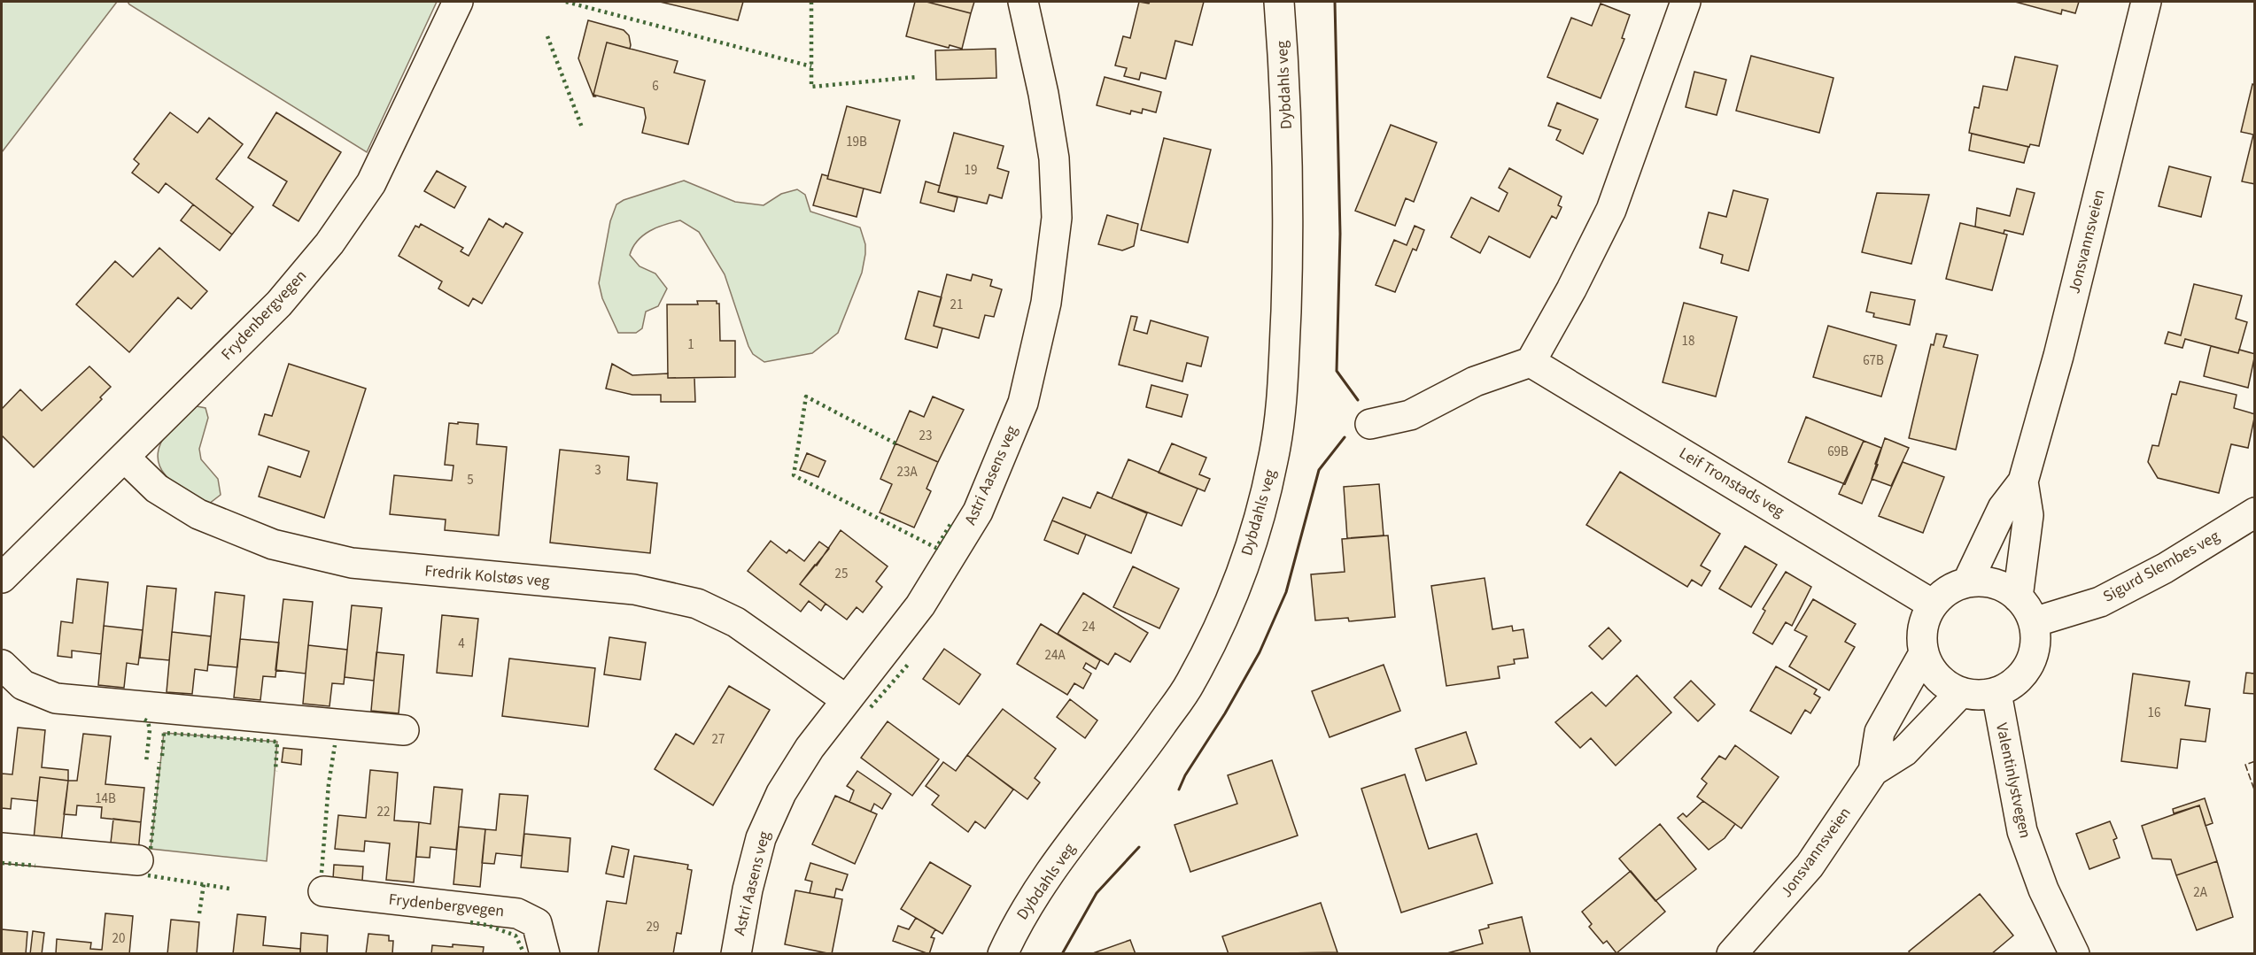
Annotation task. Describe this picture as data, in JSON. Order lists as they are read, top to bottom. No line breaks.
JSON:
{"streets":{"street":["Dybdahls veg","Jonsvannsveien","Frydenbergvegen","Astri Aasens veg","Leif Tronstads veg","Sigurd Slembes veg","Fredrik Kolstøs veg","Valentinlystvegen"]},"crossings":[["Jonsvannsveien","Leif Tronstads veg"],["Jonsvannsveien","Sigurd Slembes veg"],["Jonsvannsveien","Valentinlystvegen"],["Frydenbergvegen","Fredrik Kolstøs veg"],["Astri Aasens veg","Fredrik Kolstøs veg"],["Leif Tronstads veg","Sigurd Slembes veg"],["Leif Tronstads veg","Valentinlystvegen"],["Sigurd Slembes veg","Valentinlystvegen"]],"house_numbers":["6","19B","19","21","18","1","67B","23","69B","3","23A","5","25","24","4","24A","16","27","14B","22","2A","29","20"]}
